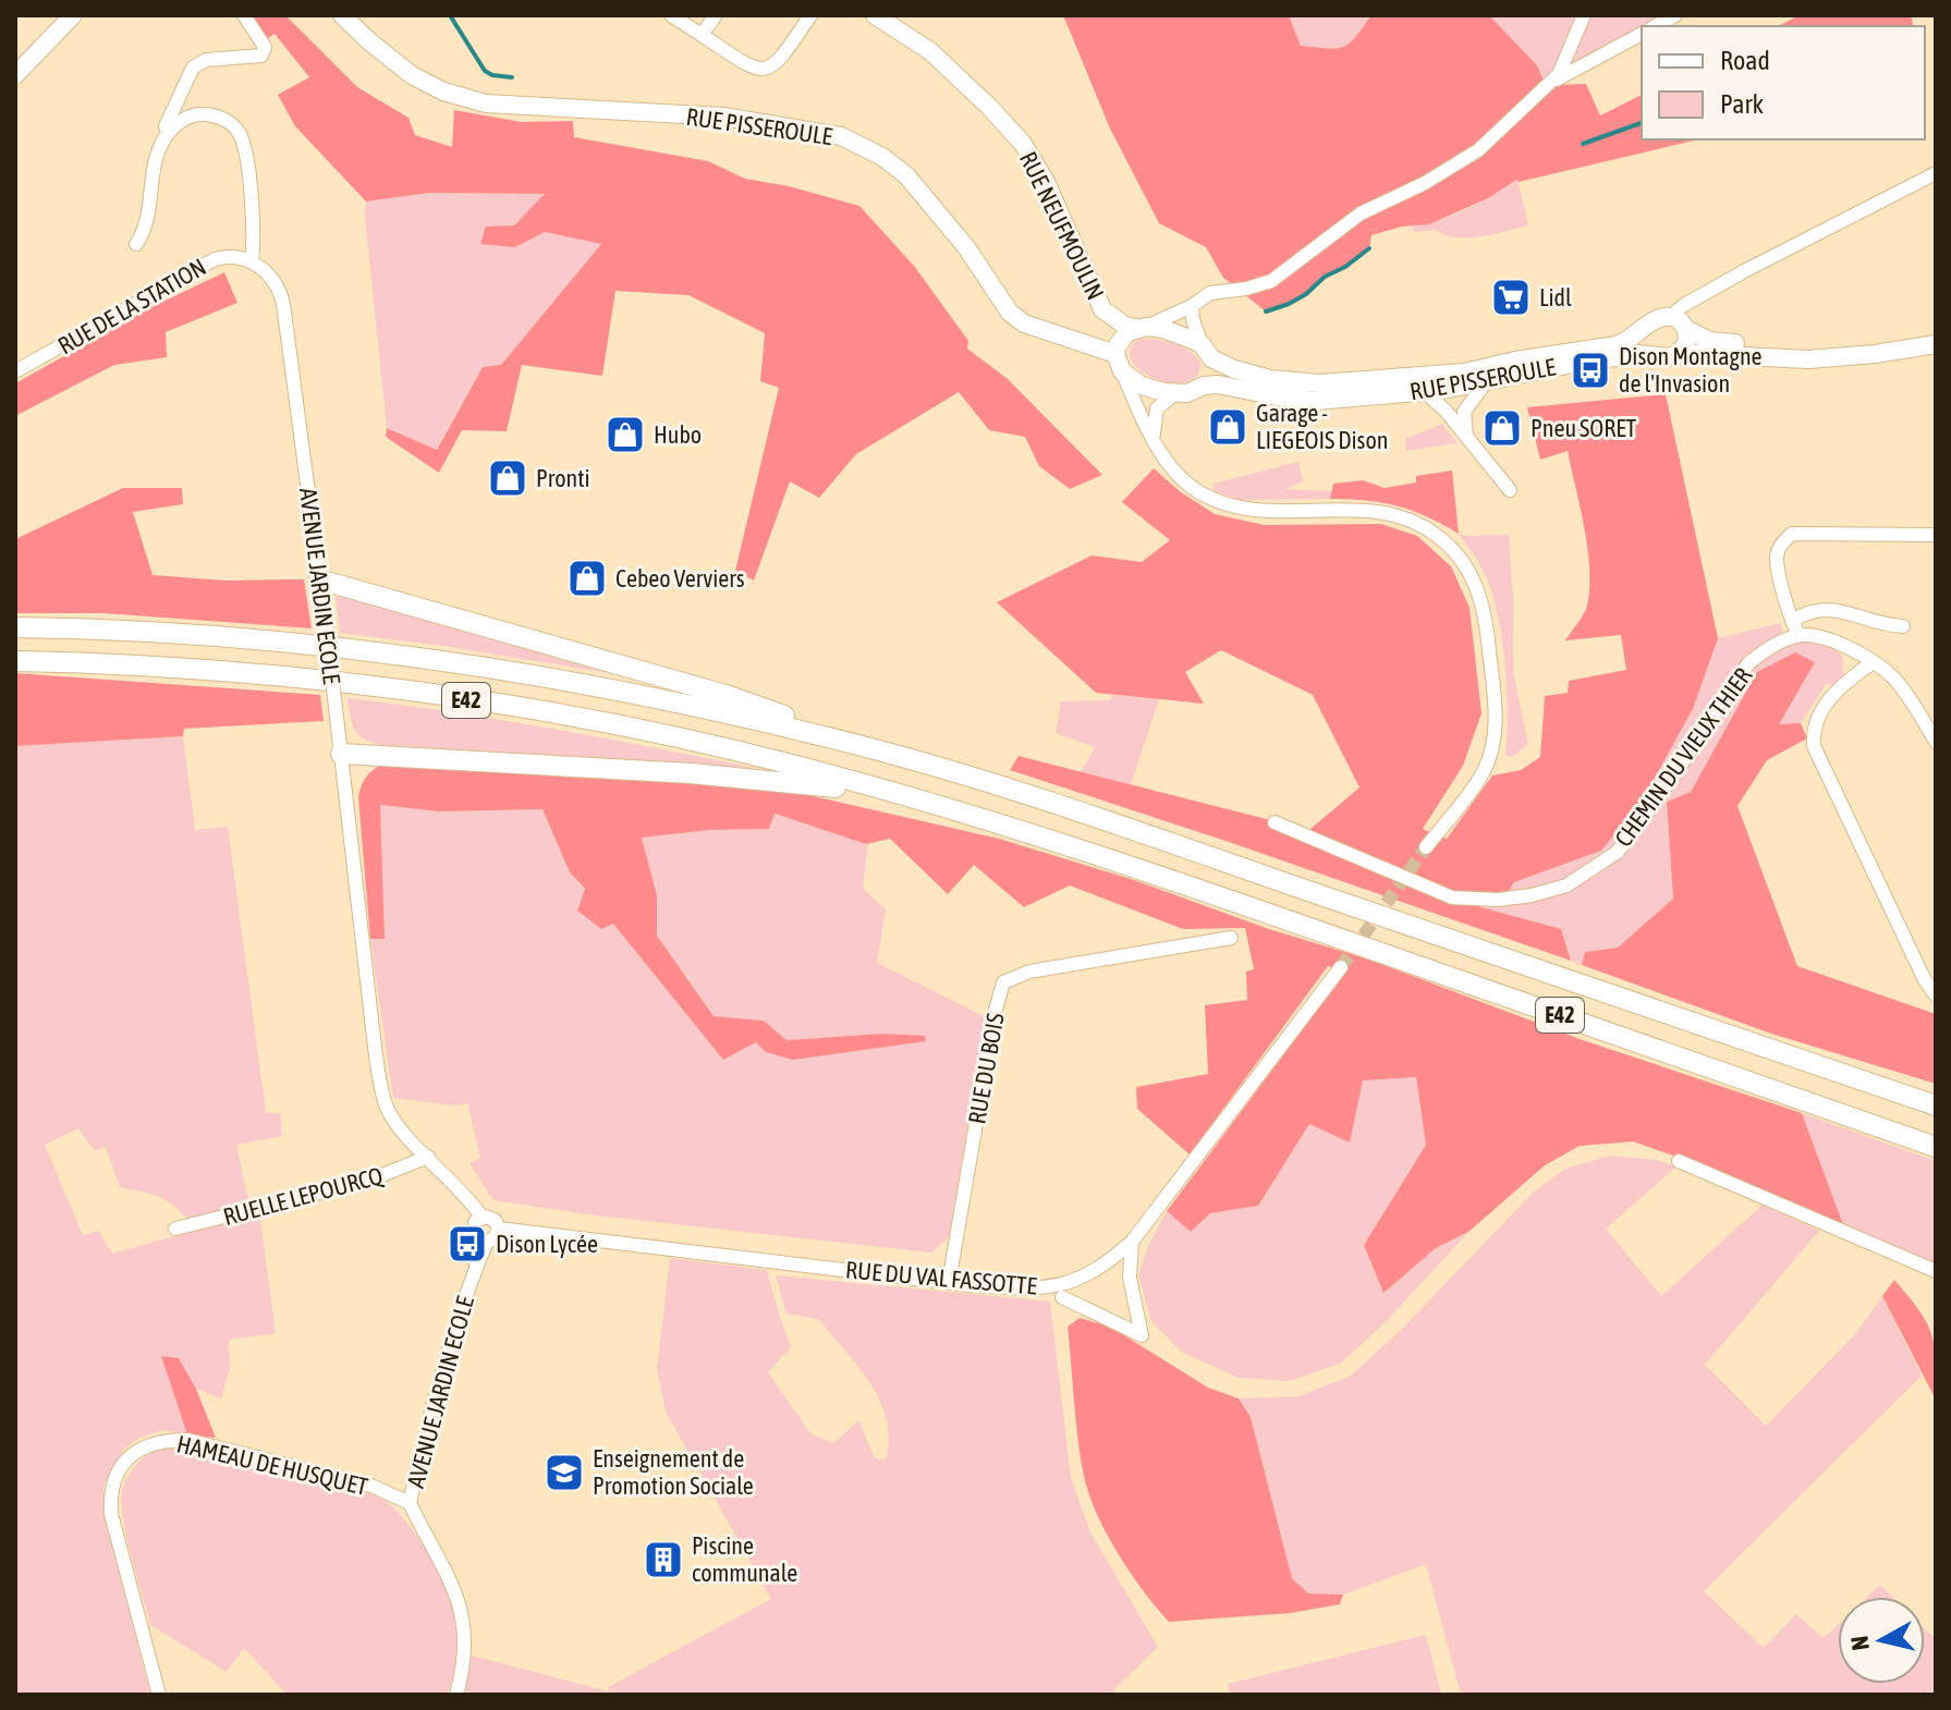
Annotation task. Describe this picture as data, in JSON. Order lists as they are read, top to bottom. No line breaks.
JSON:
{"streets":{"highway":["E42"],"main road":["RUE PISSEROULE","RUE NEUFMOULIN"],"street":["RUE DE LA STATION","AVENUE JARDIN ECOLE","CHEMIN DU VIEUX THIER","RUE DU BOIS","RUELLE LEPOURCQ","RUE DU VAL FASSOTTE","HAMEAU DE HUSQUET"]},"crossings":[["RUE PISSEROULE","RUE NEUFMOULIN"],["RUE DE LA STATION","AVENUE JARDIN ECOLE"],["AVENUE JARDIN ECOLE","RUELLE LEPOURCQ"],["AVENUE JARDIN ECOLE","RUE DU VAL FASSOTTE"],["AVENUE JARDIN ECOLE","HAMEAU DE HUSQUET"],["RUE DU BOIS","RUE DU VAL FASSOTTE"]],"places":{"supermarket":["Lidl"],"bus stop":["Dison Montagne de l'Invasion","Dison Lycée"],"shop":["Garage - LIEGEOIS Dison","Pneu SORET","Hubo","Pronti","Cebeo Verviers"],"school or university":["Enseignement de Promotion Sociale"],"building":["Piscine communale"]},"legend":["Road","Park"],"north":"left"}
